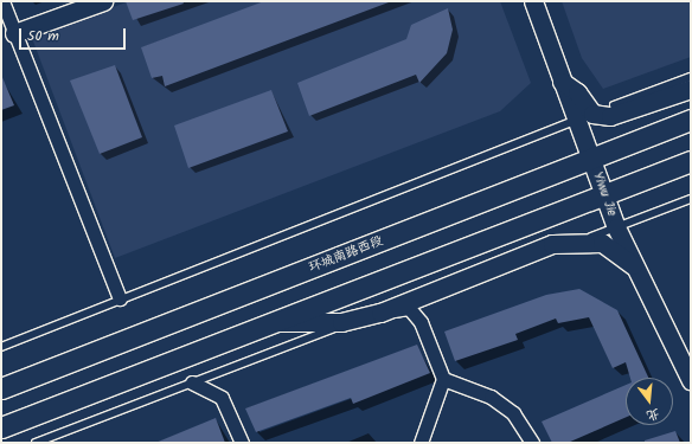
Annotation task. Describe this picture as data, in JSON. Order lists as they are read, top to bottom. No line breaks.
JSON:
{"streets":{"main road":["Yiwu Jie","环城南路西段"]},"crossings":[["Yiwu Jie","环城南路西段"]],"scale_bar":"50 m","north":"bottom"}
